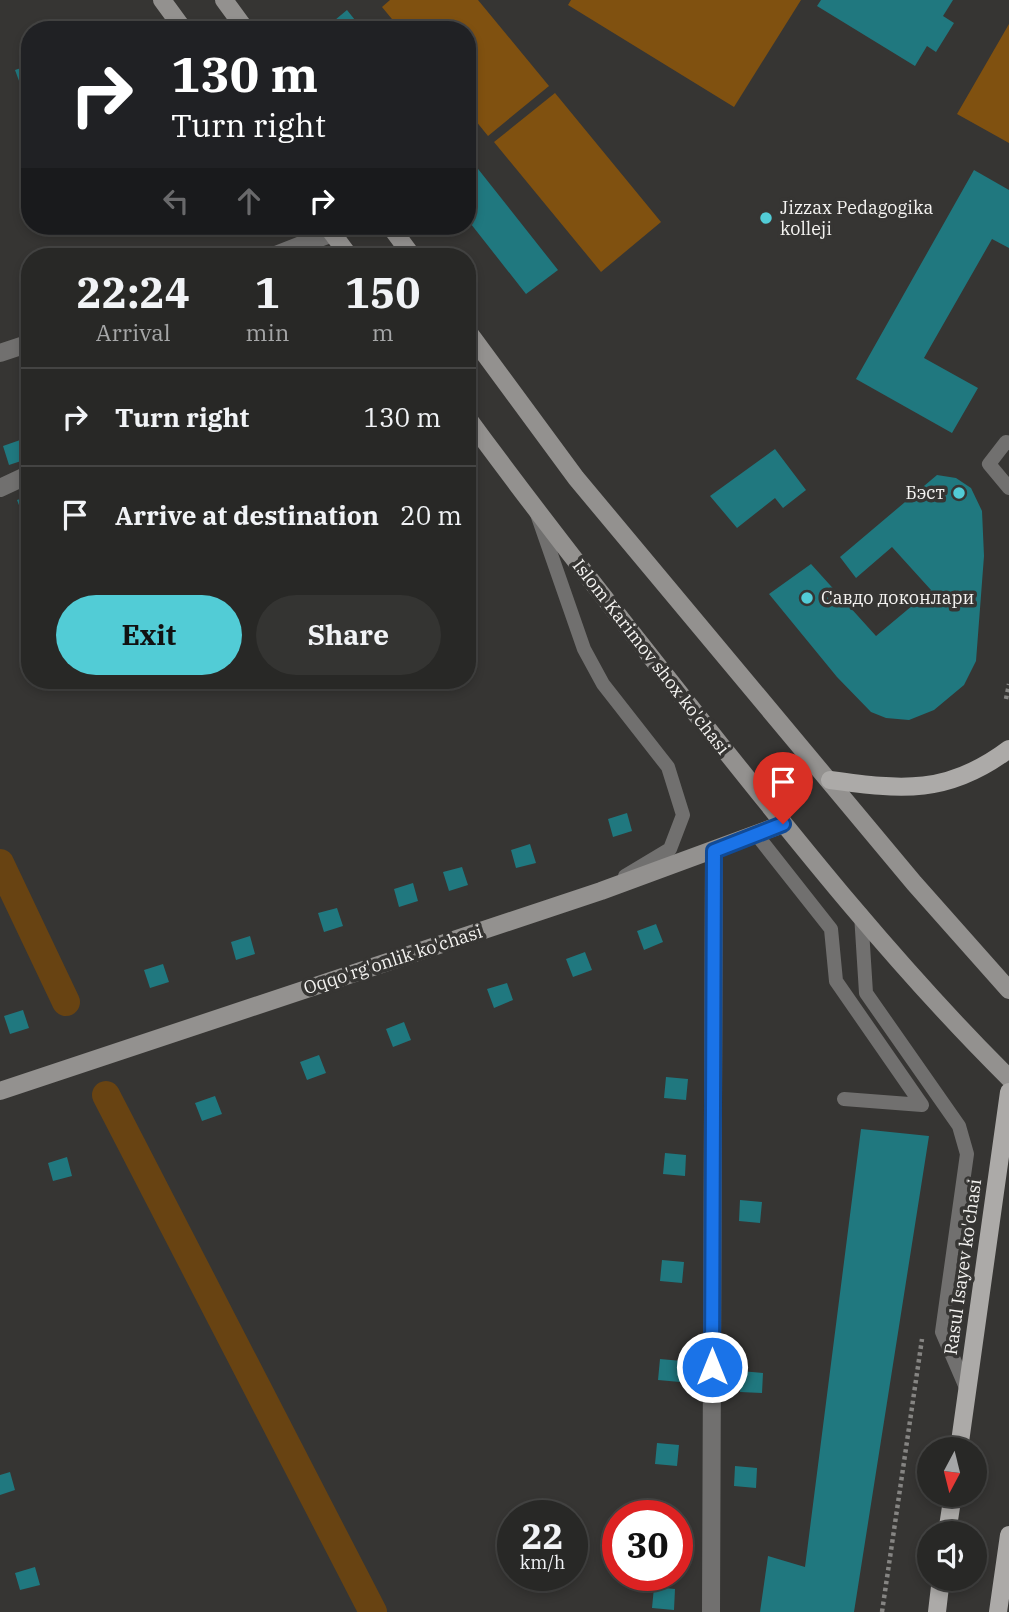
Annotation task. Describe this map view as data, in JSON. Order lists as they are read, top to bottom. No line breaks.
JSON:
{"streets":{"main road":["Islom Karimov shox ko'chasi","Oqqo'rg'onlik ko'chasi","Rasul Isayev ko'chasi"]},"crossings":[["Islom Karimov shox ko'chasi","Oqqo'rg'onlik ko'chasi"]],"places":["Jizzax Pedagogika kolleji","Бэст","Cавдо доконлари"],"north":"bottom","page":{"turn":["130 m","Turn right"],"eta":["22:24","Arrival","1","min","150","m"],"list":[{"name":"Turn right","value":"130 m"},{"name":"Arrive at destination","value":"20 m"}],"buttons":["Exit","Share"],"speed":"22 km/h","limit":"30"}}
